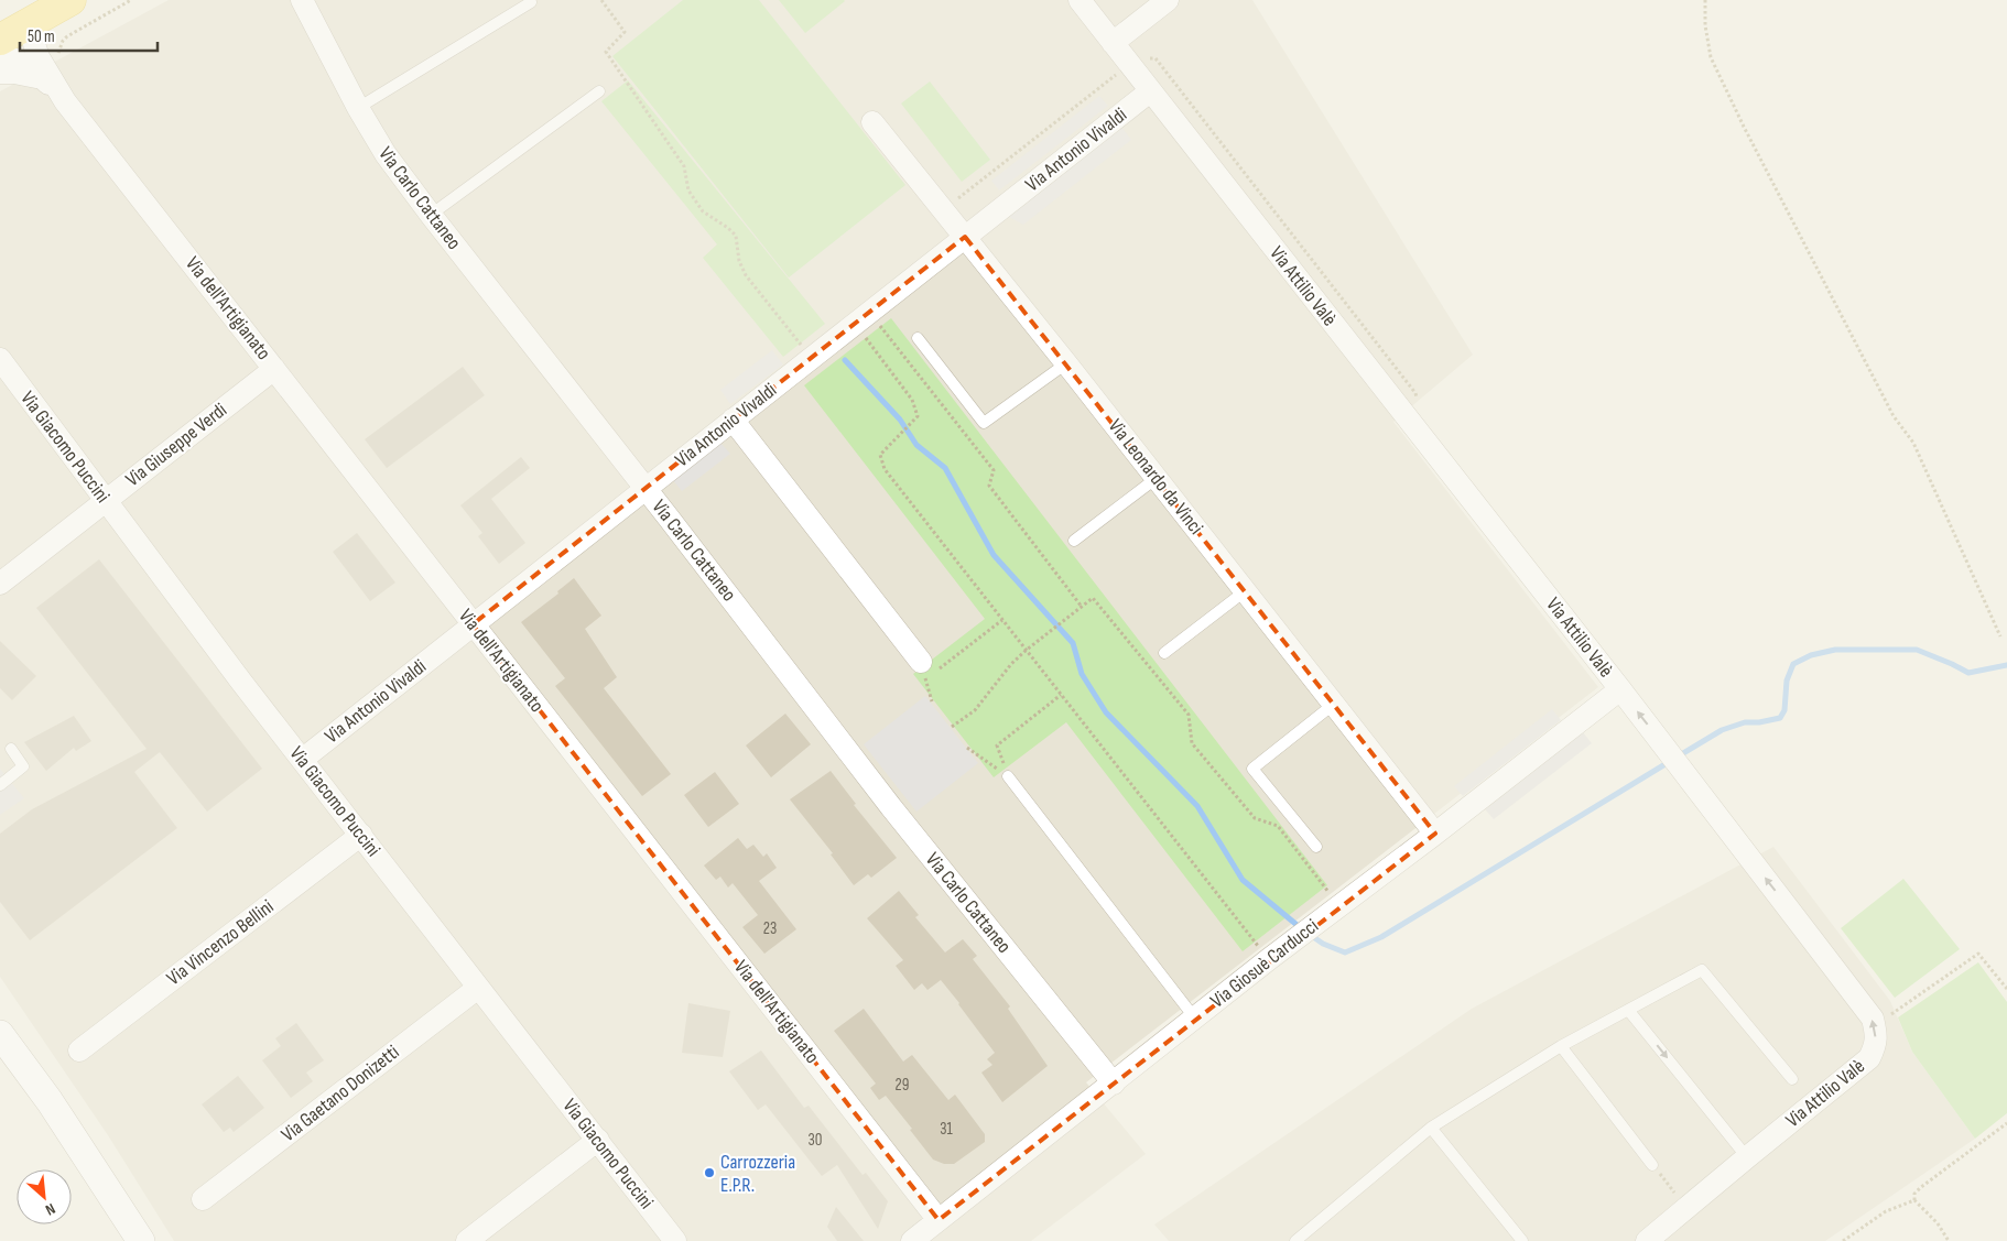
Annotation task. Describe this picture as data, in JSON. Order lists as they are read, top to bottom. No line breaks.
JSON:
{"streets":{"street":["Via Antonio Vivaldi","Via Carlo Cattaneo","Via Attilio Valè","Via dell'Artigianato","Via Giuseppe Verdi","Via Giacomo Puccini","Via Leonardo da Vinci","Via Vincenzo Bellini","Via Giosuè Carducci","Via Gaetano Donizetti"]},"crossings":[["Via Antonio Vivaldi","Via Carlo Cattaneo"],["Via Antonio Vivaldi","Via Attilio Valè"],["Via Antonio Vivaldi","Via dell'Artigianato"],["Via Antonio Vivaldi","Via Giacomo Puccini"],["Via Antonio Vivaldi","Via Leonardo da Vinci"],["Via Carlo Cattaneo","Via Giosuè Carducci"],["Via Attilio Valè","Via Giosuè Carducci"],["Via dell'Artigianato","Via Giuseppe Verdi"],["Via dell'Artigianato","Via Giosuè Carducci"],["Via Giuseppe Verdi","Via Giacomo Puccini"],["Via Giacomo Puccini","Via Vincenzo Bellini"],["Via Giacomo Puccini","Via Gaetano Donizetti"],["Via Leonardo da Vinci","Via Giosuè Carducci"]],"places":["Carrozzeria E.P.R."],"house_numbers":["23","29","31","30"],"scale_bar":"50 m","north":"bottom right"}
